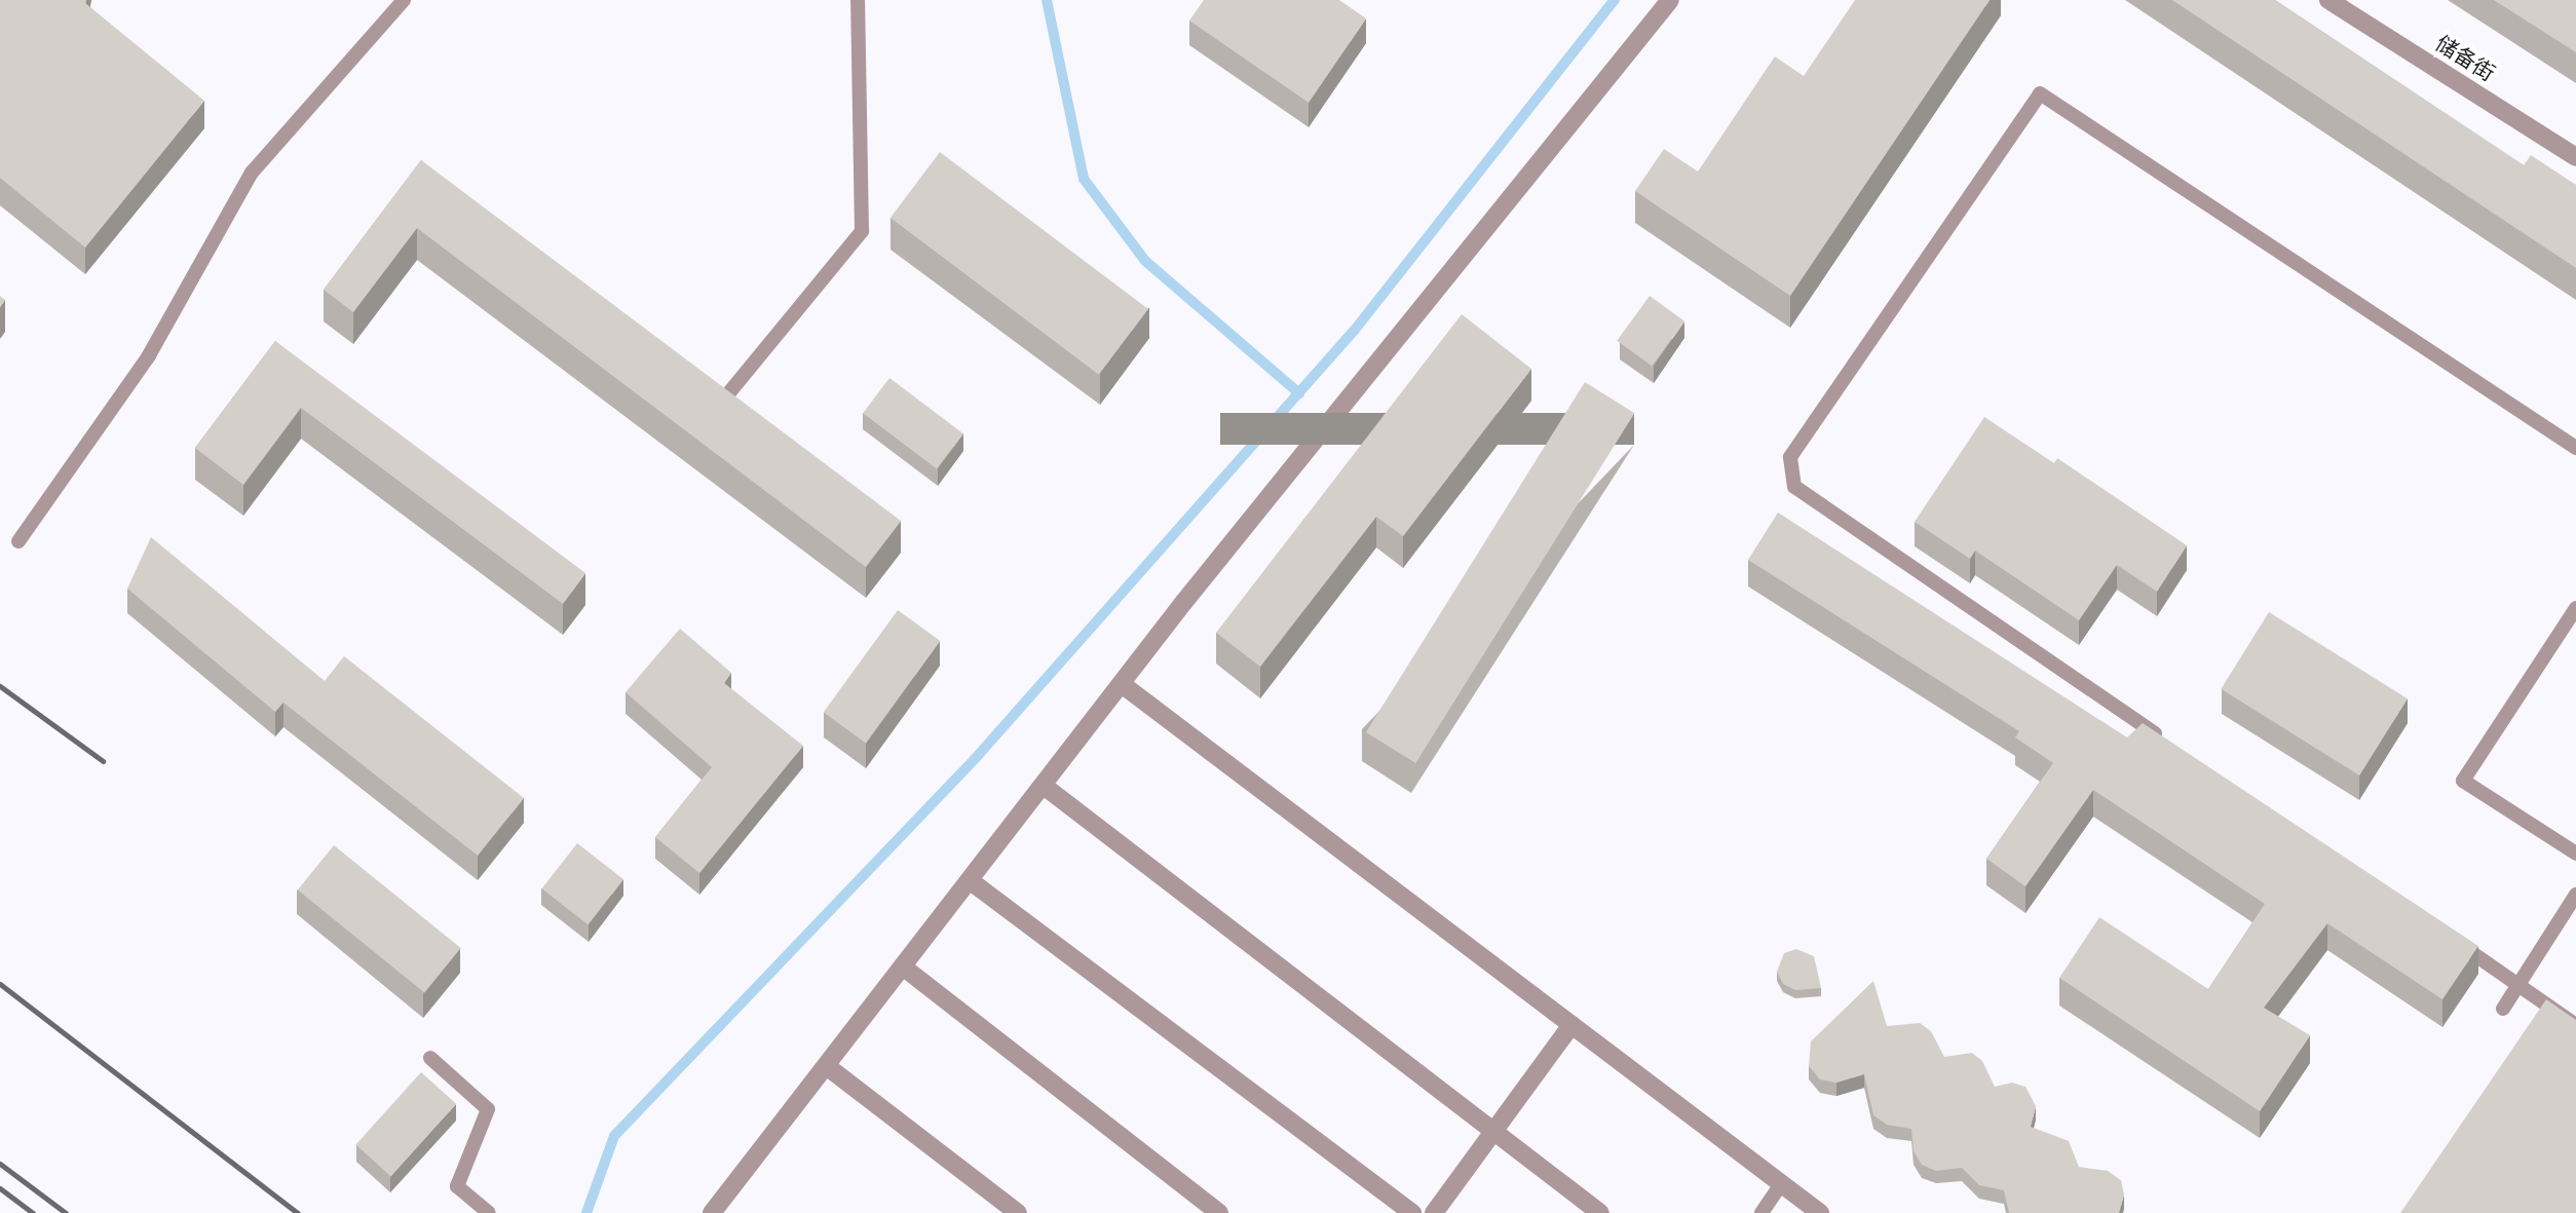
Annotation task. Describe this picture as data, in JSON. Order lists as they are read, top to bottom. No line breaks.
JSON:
{"streets":{"street":["储备街"]}}
